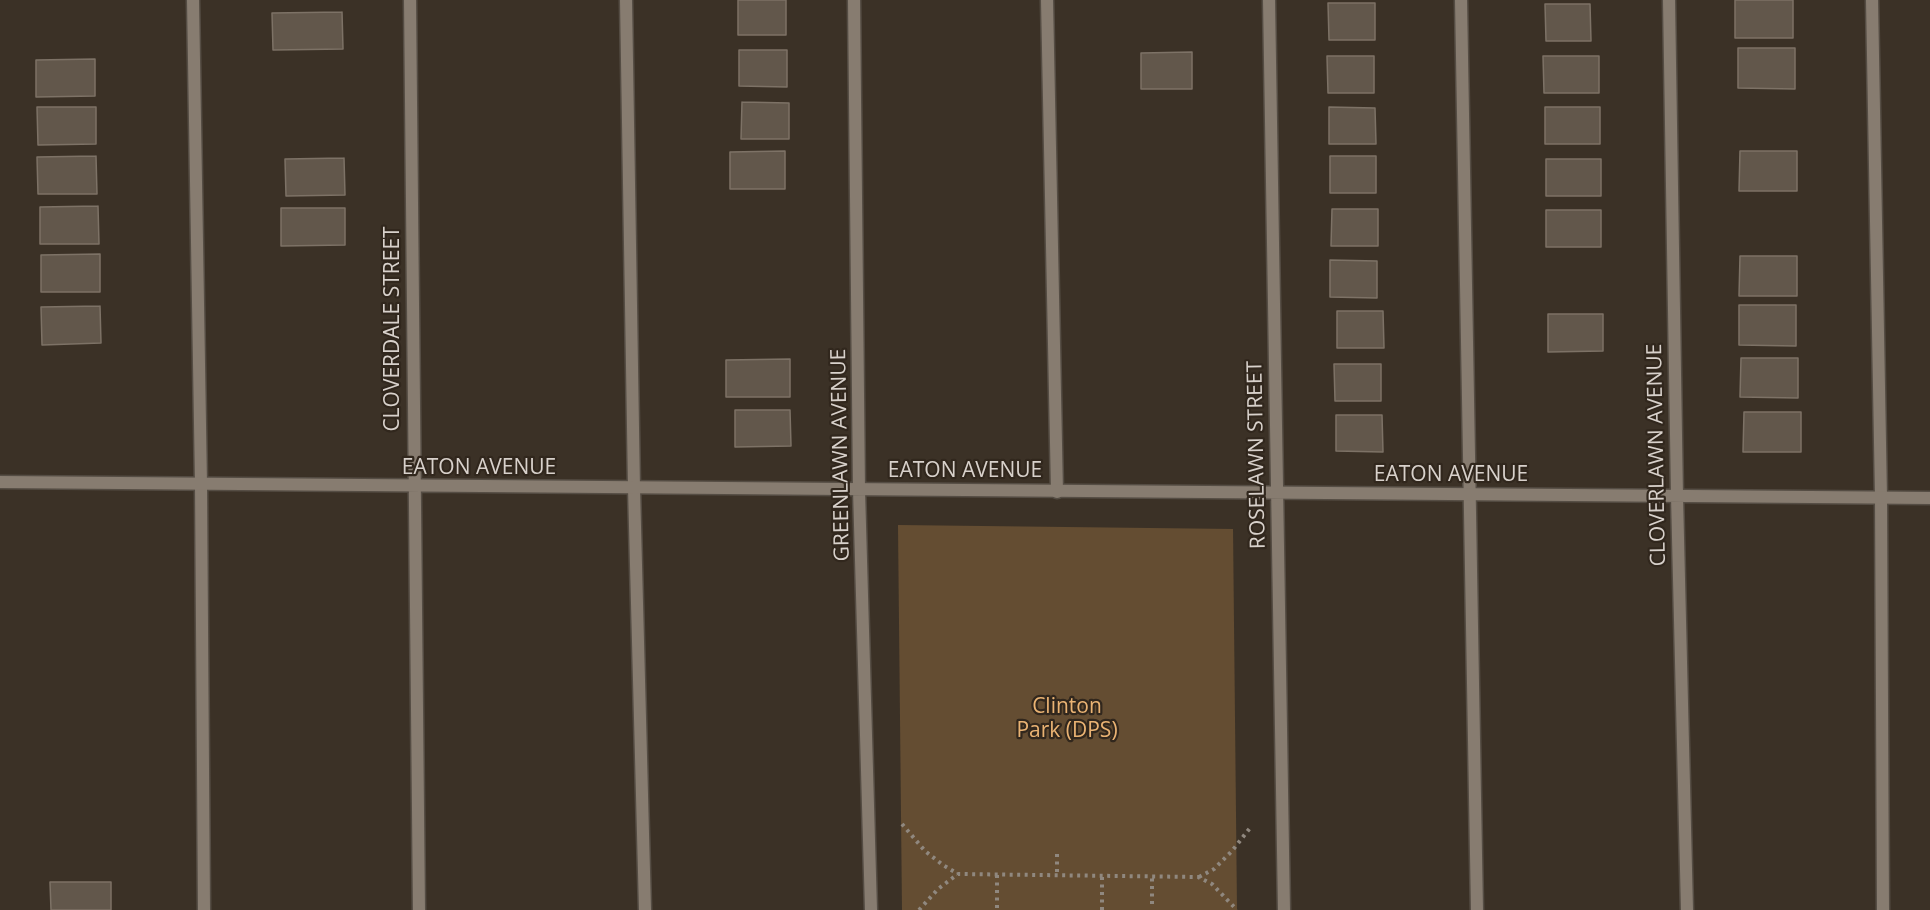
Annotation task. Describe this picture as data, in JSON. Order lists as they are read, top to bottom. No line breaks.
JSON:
{"streets":{"street":["CLOVERDALE STREET","GREENLAWN AVENUE","ROSELAWN STREET","CLOVERLAWN AVENUE","EATON AVENUE"]},"crossings":[["CLOVERDALE STREET","EATON AVENUE"],["GREENLAWN AVENUE","EATON AVENUE"],["ROSELAWN STREET","EATON AVENUE"],["CLOVERLAWN AVENUE","EATON AVENUE"]],"parks":["Clinton Park (DPS)"]}
